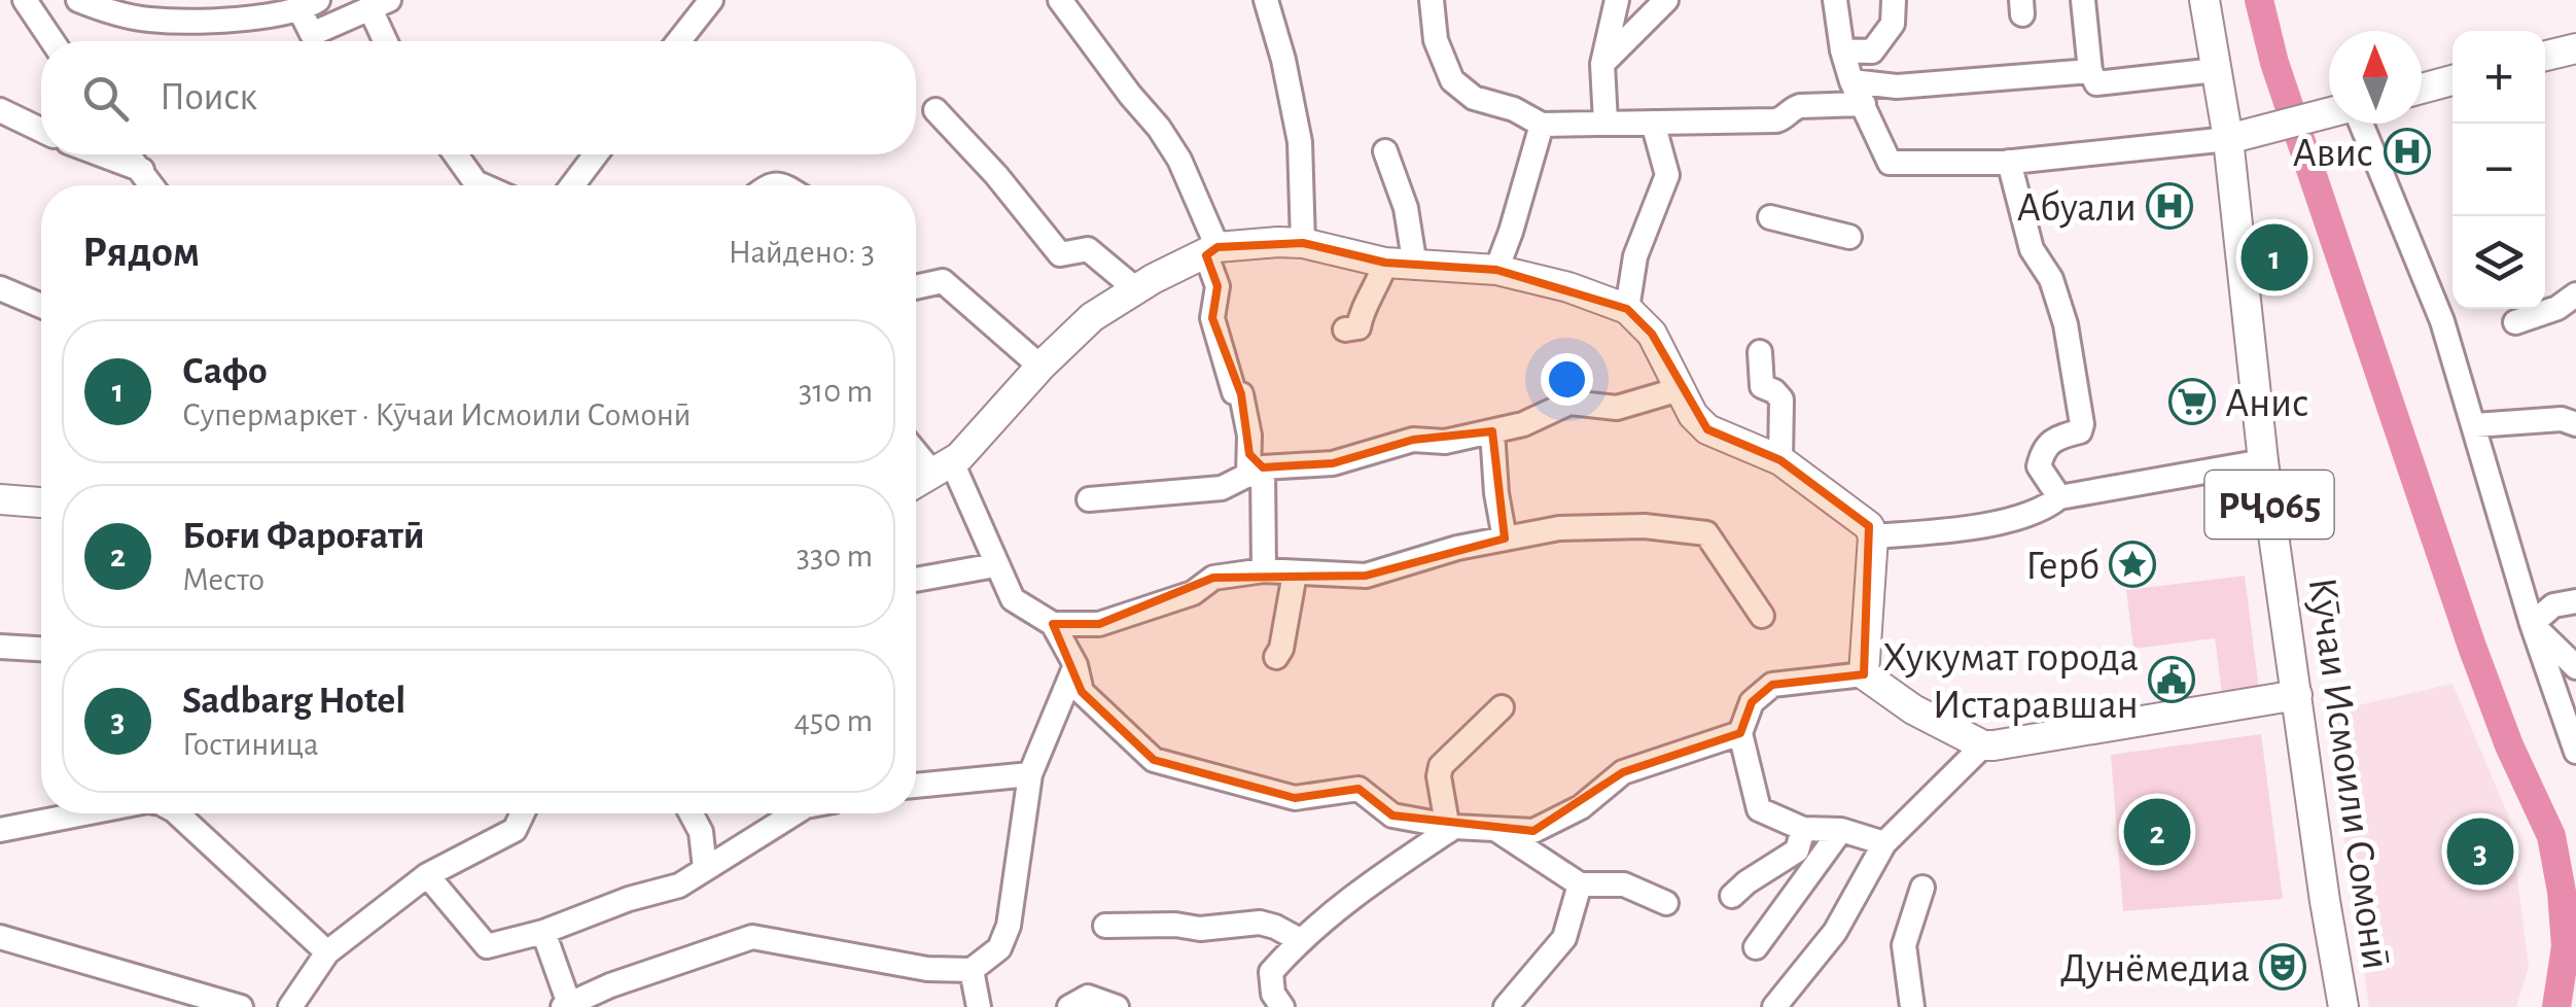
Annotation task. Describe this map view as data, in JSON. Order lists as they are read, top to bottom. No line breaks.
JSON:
{"streets":{"main road":["РҶ065","Кӯчаи Исмоили Сомонӣ"]},"places":{"hospital":["Авис","Абуали"],"supermarket":["Анис"],"place":["Герб"],"public building":["Хукумат города Истаравшан"],"theatre":["Дунёмедиа"]},"north":"top","page":{"map_buttons":["+","−"],"search":"Поиск","heading":["Рядом","Найдено: 3"],"pins":["1","2","3"],"list":[{"mark":"1","name":"Сафо","note":"Супермаркет · Кӯчаи Исмоили Сомонӣ","value":"310 m"},{"mark":"2","name":"Боғи Фароғатӣ","note":"Место","value":"330 m"},{"mark":"3","name":"Sadbarg Hotel","note":"Гостиница","value":"450 m"}]}}
